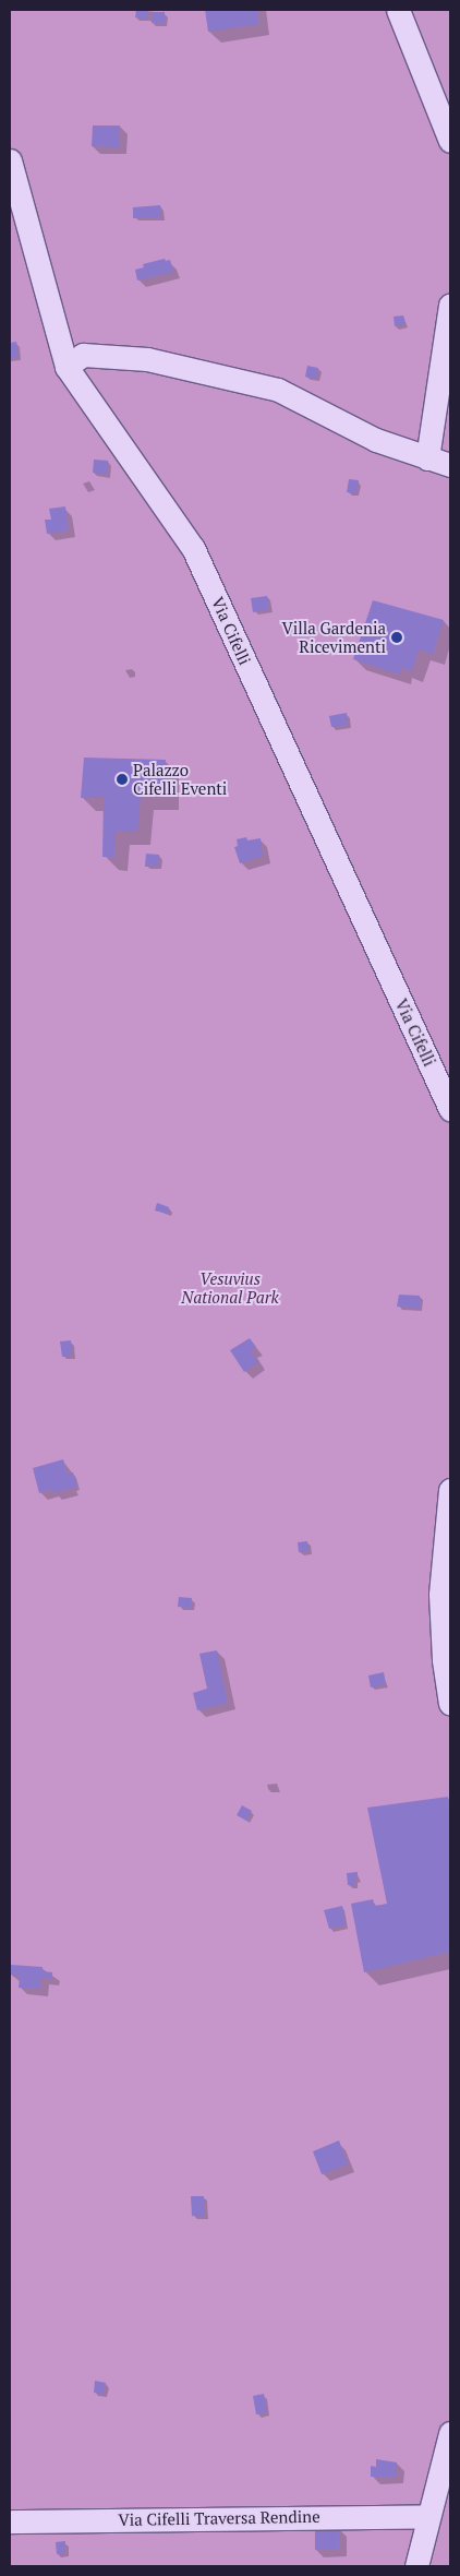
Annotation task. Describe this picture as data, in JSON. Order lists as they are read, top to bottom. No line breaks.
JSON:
{"streets":{"street":["Via Cifelli","Via Cifelli Traversa Rendine"]},"parks":["Vesuvius National Park"],"places":["Villa Gardenia Ricevimenti","Palazzo Cifelli Eventi"]}
